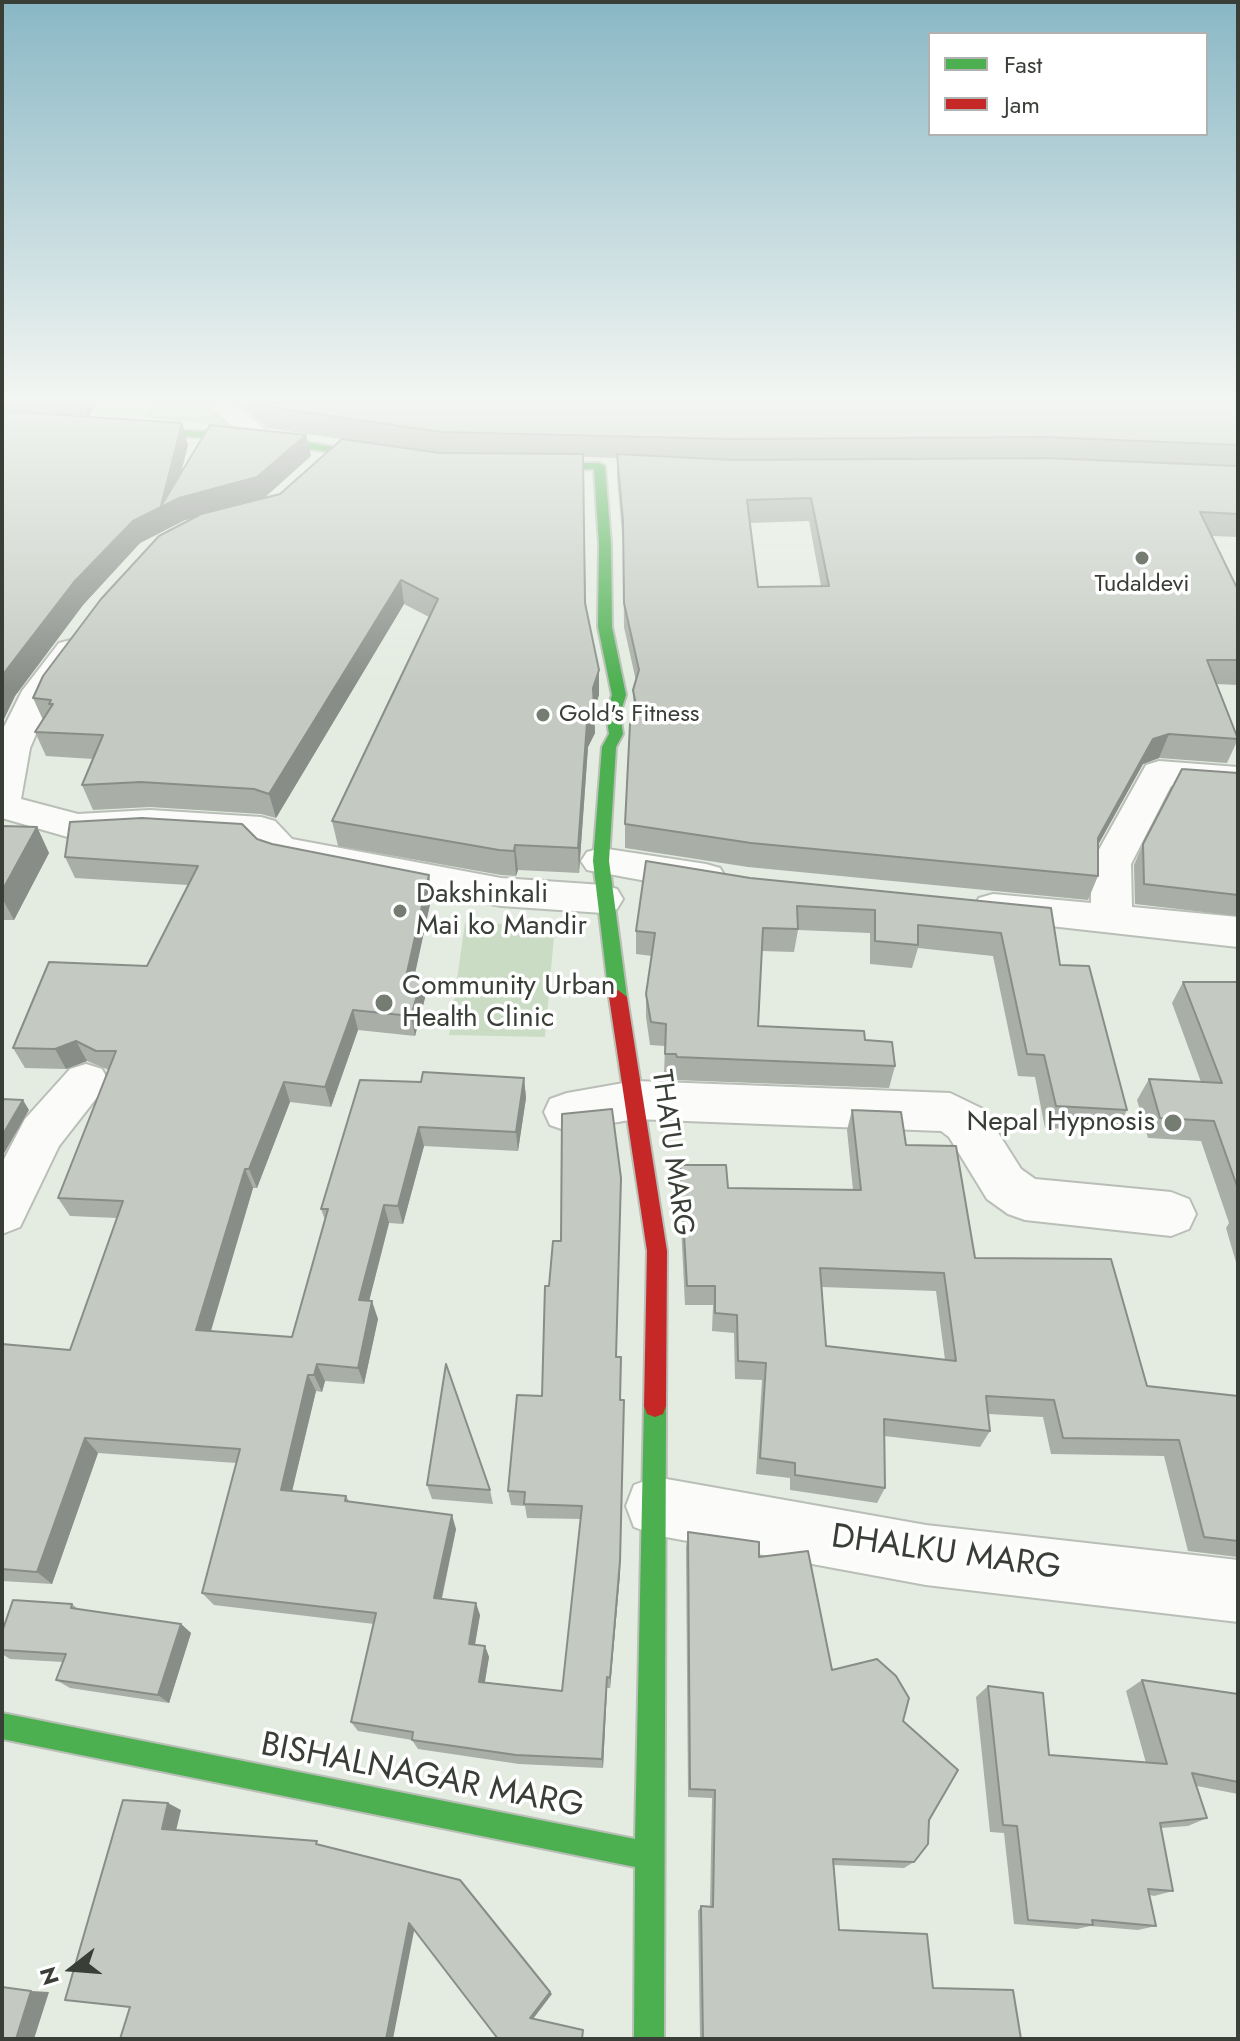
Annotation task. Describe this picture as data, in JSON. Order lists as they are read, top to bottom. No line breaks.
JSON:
{"streets":{"main road":["THATU MARG","BISHALNAGAR MARG"],"street":["DHALKU MARG"]},"crossings":[["THATU MARG","DHALKU MARG"],["THATU MARG","BISHALNAGAR MARG"]],"places":["Tudaldevi","Gold's Fitness","Dakshinkali Mai ko Mandir","Community Urban Health Clinic","Nepal Hypnosis"],"legend":["Fast","Jam"],"north":"left"}
